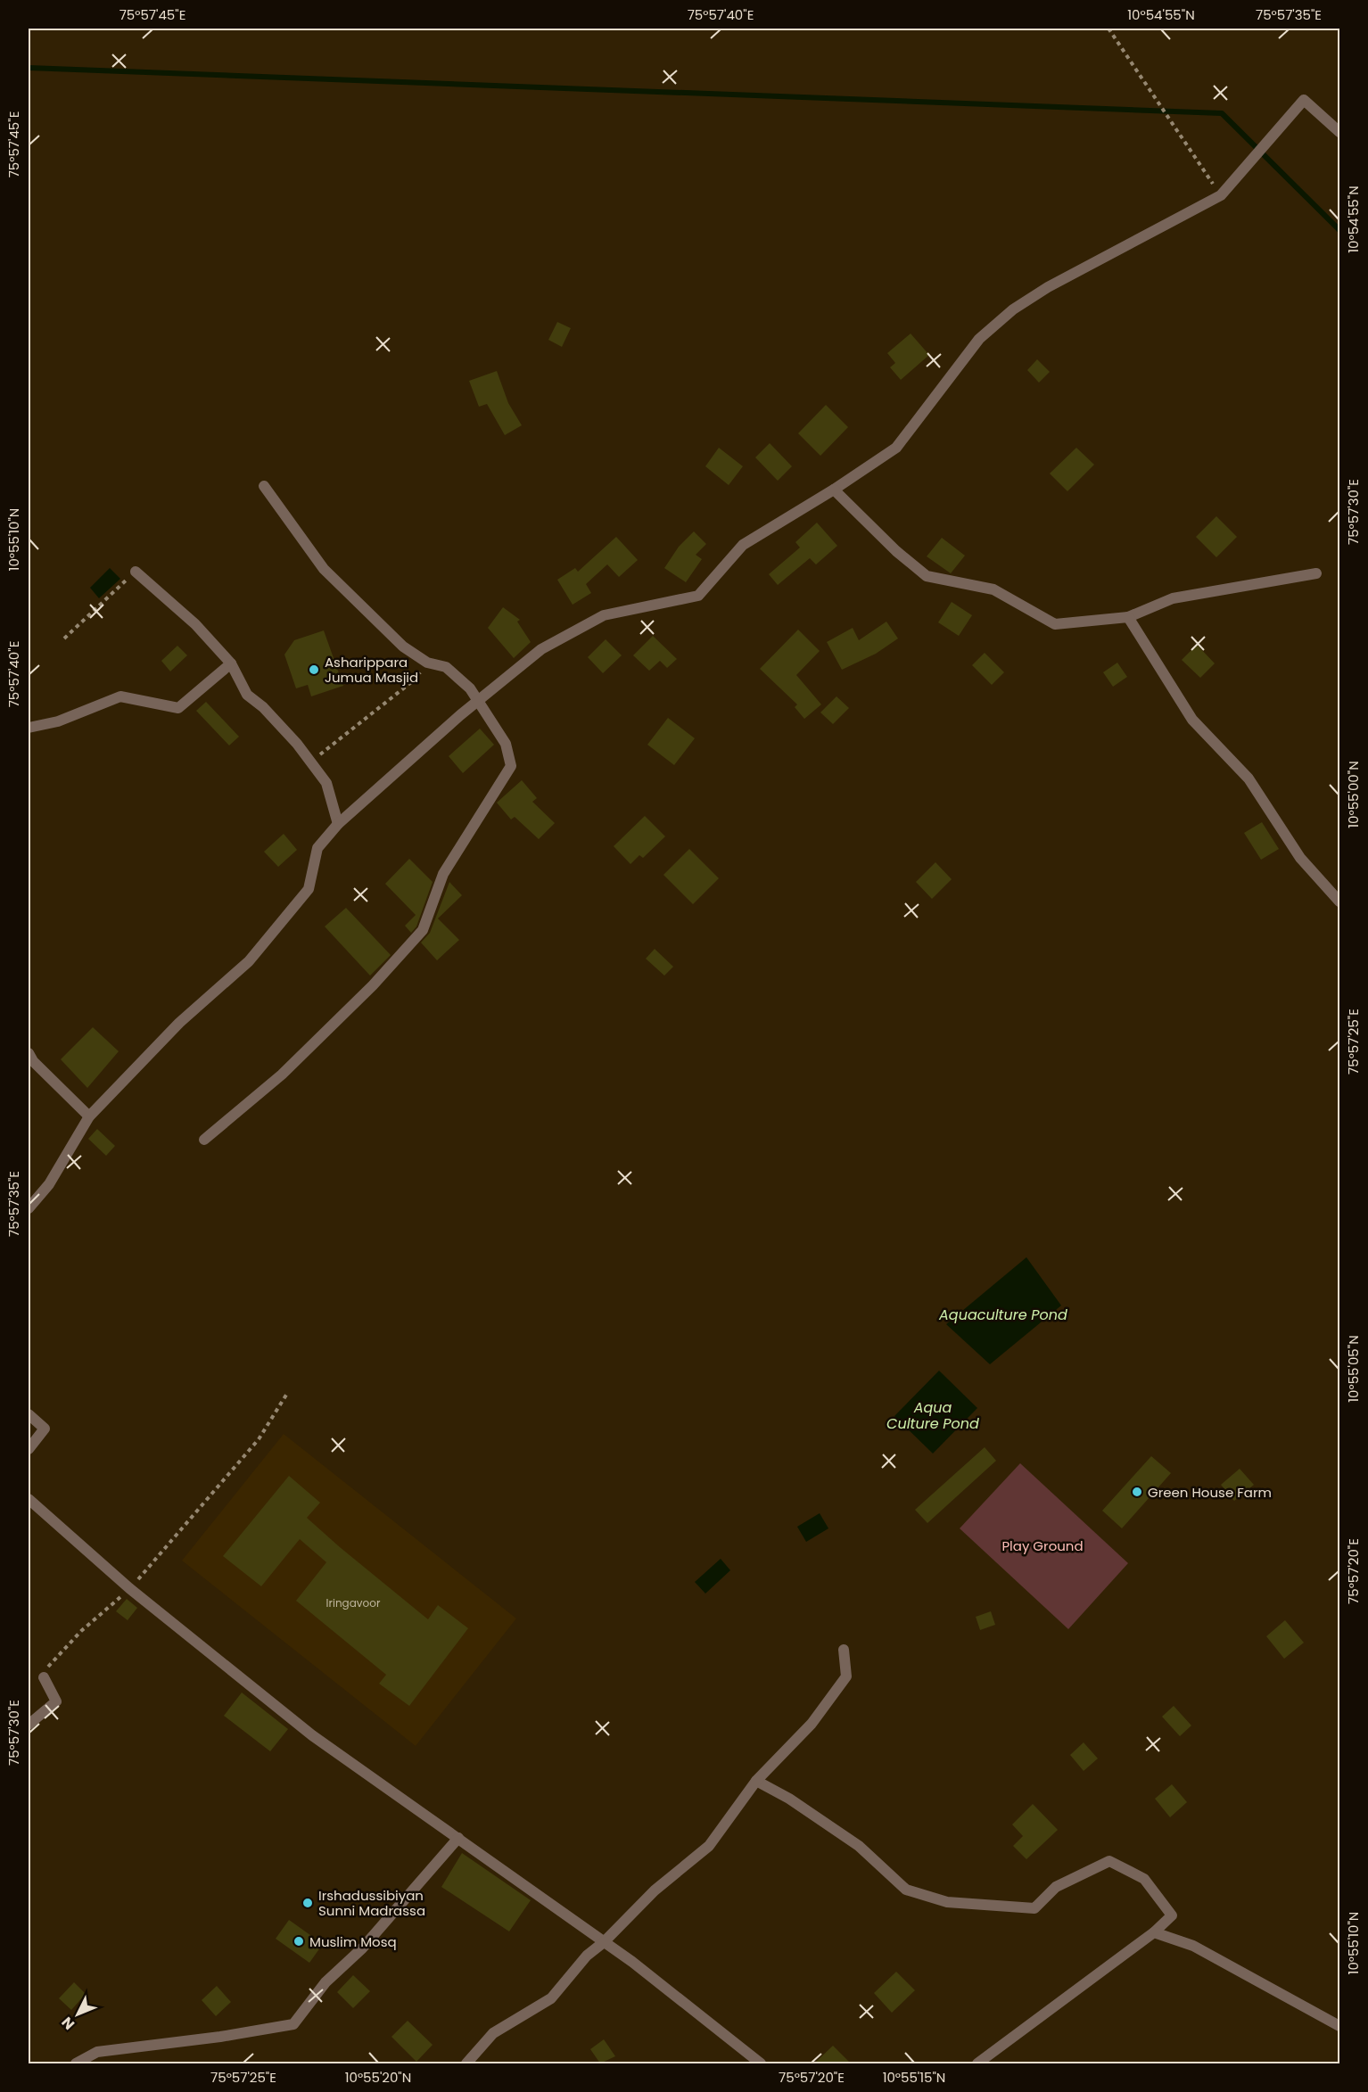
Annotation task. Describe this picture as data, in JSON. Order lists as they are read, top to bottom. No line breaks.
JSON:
{"water":["Aquaculture Pond","Aqua Culture Pond"],"parks":["Play Ground"],"places":["Asharippara Jumua Masjid","Green House Farm","Irshadussibiyan Sunni Madrassa","Muslim Mosq"],"house_numbers":["Iringavoor"],"north":"bottom left","coordinates":["75°57'45\"E","75°57'40\"E","10°54'55\"N","75°57'35\"E","75°57'30\"E","10°55'10\"N","10°55'00\"N","75°57'25\"E","10°55'05\"N","75°57'20\"E","10°55'20\"N","10°55'15\"N"]}
